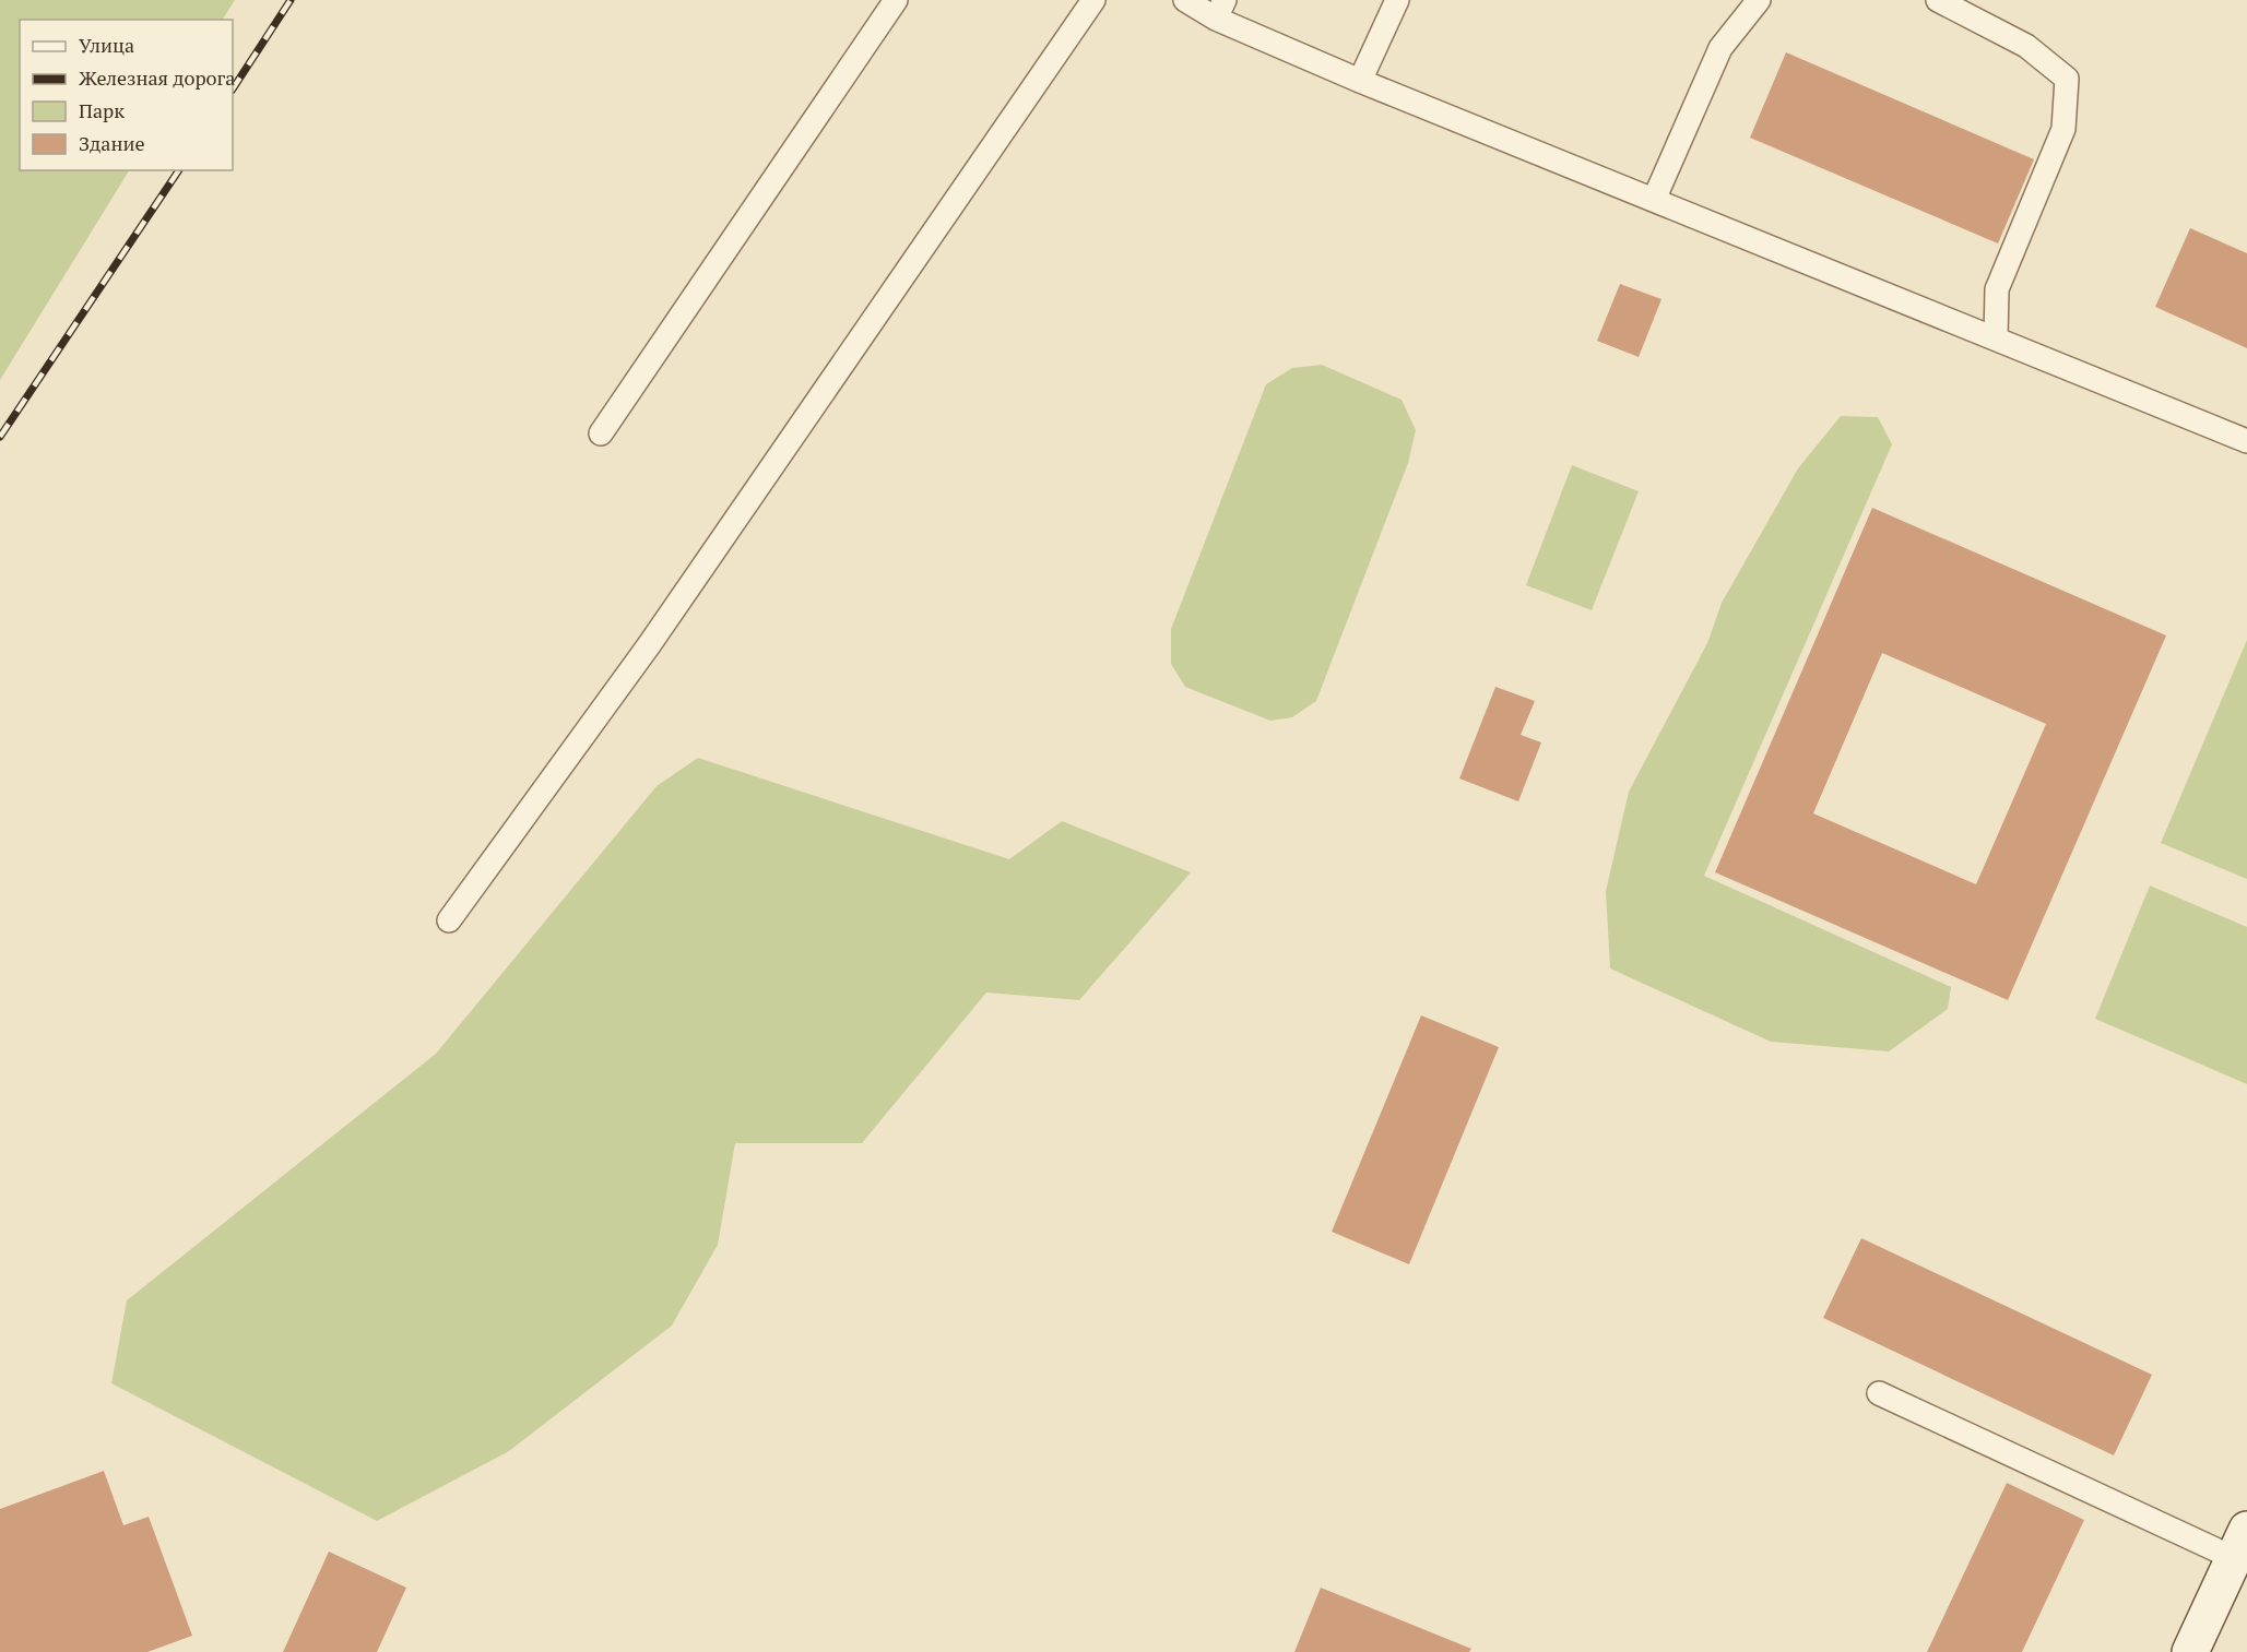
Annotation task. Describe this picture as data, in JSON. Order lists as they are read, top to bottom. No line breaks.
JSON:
{"legend":["Улица","Железная дорога","Парк","Здание"]}
